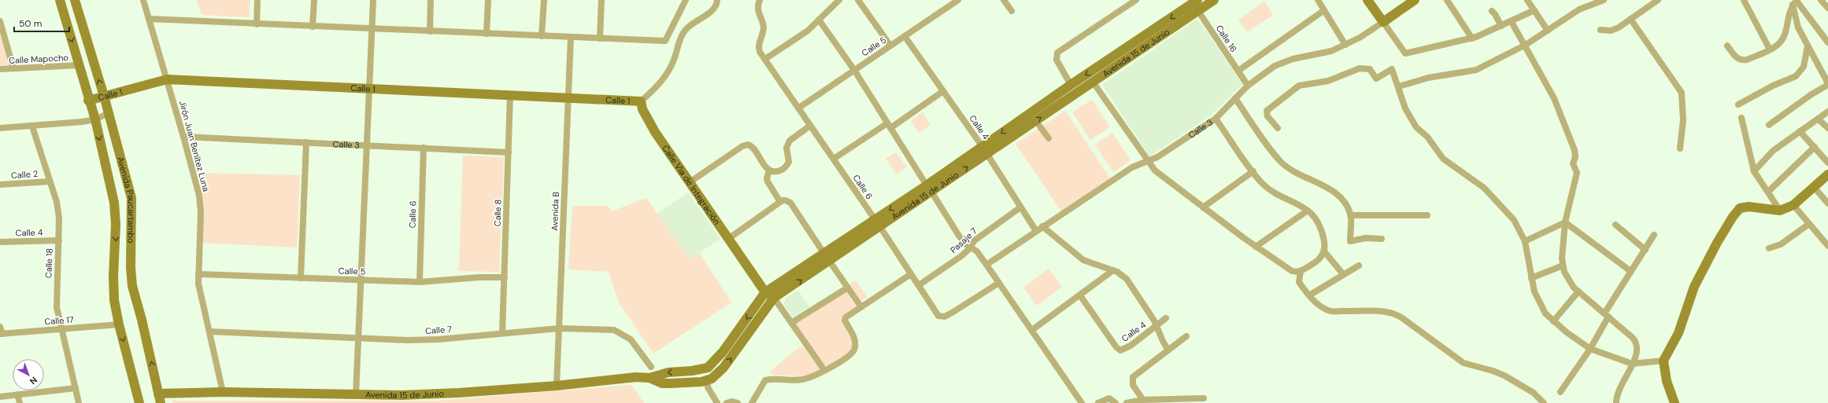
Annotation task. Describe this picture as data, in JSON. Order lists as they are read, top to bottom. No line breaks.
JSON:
{"streets":{"street":["Calle 16","Calle 5","Avenida 15 de Junio","Calle Mapocho","Calle 1","Calle 4","Calle 3","Jirón Juan Benítez Luna","Calle 2","Calle Vía de Integración","Calle 6","Avenida Paucartambo","Avenida B","Calle 8","Pasaje 7","Calle 18","Calle 17","Calle 7"]},"crossings":[["Calle 16","Avenida 15 de Junio"],["Calle 16","Calle 3"],["Calle 5","Calle 4"],["Calle 5","Jirón Juan Benítez Luna"],["Calle 5","Calle 6"],["Calle 5","Calle 8"],["Avenida 15 de Junio","Calle 4"],["Avenida 15 de Junio","Jirón Juan Benítez Luna"],["Avenida 15 de Junio","Calle Vía de Integración"],["Avenida 15 de Junio","Calle 6"],["Avenida 15 de Junio","Avenida Paucartambo"],["Avenida 15 de Junio","Avenida B"],["Calle Mapocho","Avenida Paucartambo"],["Calle 1","Jirón Juan Benítez Luna"],["Calle 1","Calle Vía de Integración"],["Calle 1","Avenida Paucartambo"],["Calle 1","Avenida B"],["Calle 1","Calle 8"],["Calle 1","Calle 18"],["Calle 4","Calle 3"],["Calle 4","Pasaje 7"],["Calle 4","Calle 18"],["Calle 3","Jirón Juan Benítez Luna"],["Calle 3","Calle 6"],["Calle 3","Calle 8"],["Jirón Juan Benítez Luna","Calle 7"],["Calle 2","Calle 18"],["Calle 6","Pasaje 7"],["Avenida Paucartambo","Calle 17"],["Avenida B","Calle 7"],["Calle 8","Calle 7"],["Calle 18","Calle 17"]],"scale_bar":"50 m","north":"bottom right"}
